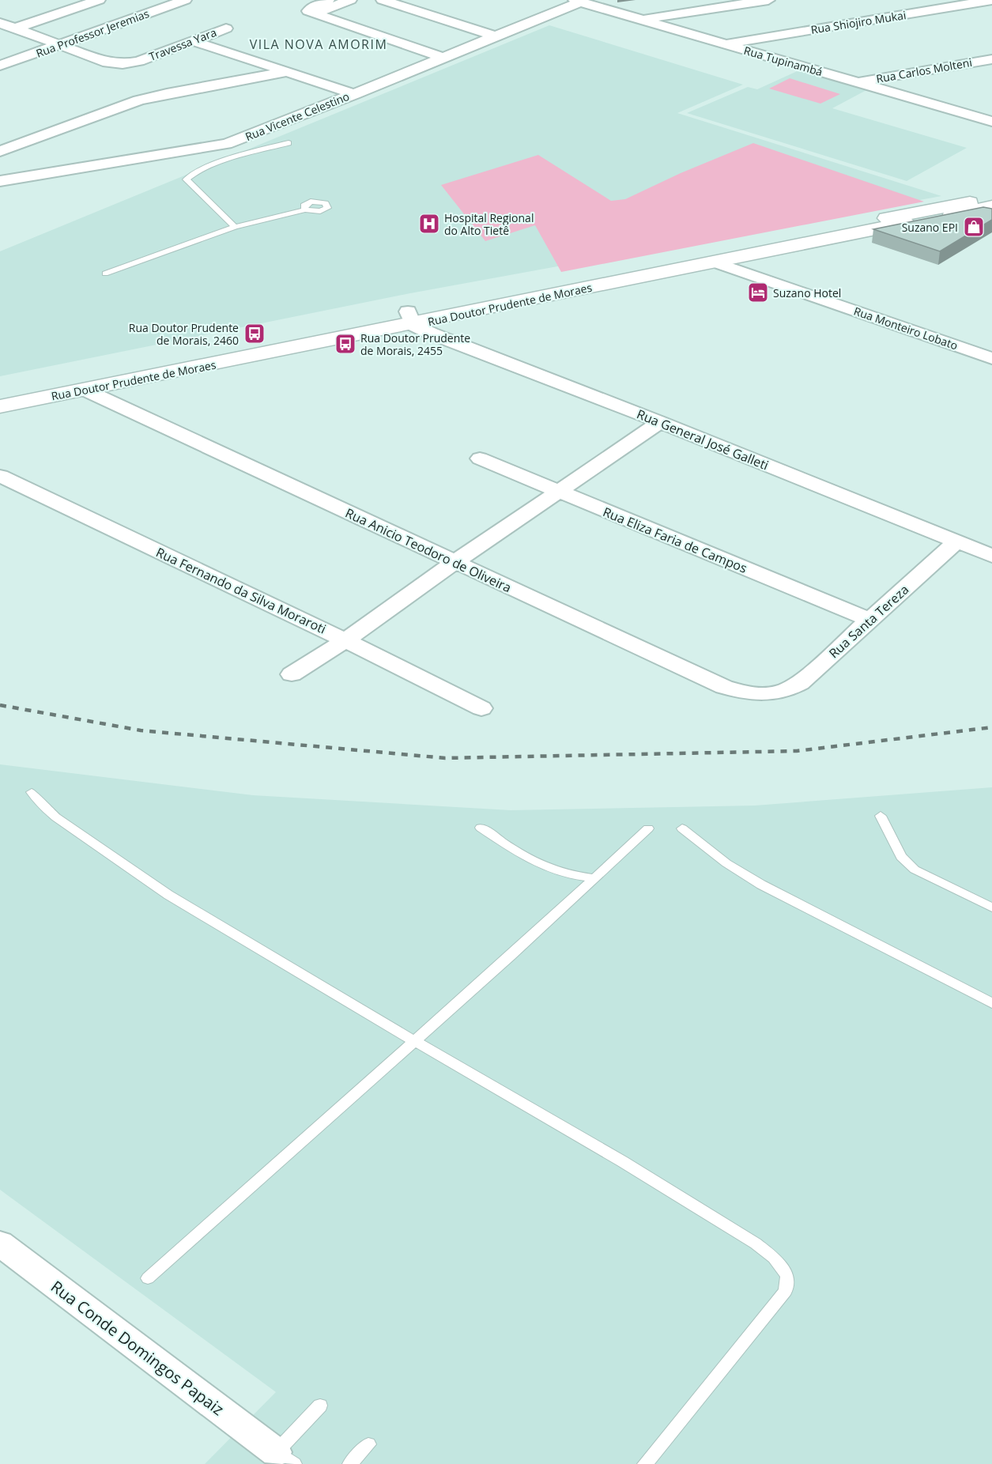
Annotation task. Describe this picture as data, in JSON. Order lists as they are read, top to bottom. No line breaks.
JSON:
{"streets":{"highway":["Rua Doutor Prudente de Moraes"],"street":["Rua Shiojiro Mukai","Rua Professor Jeremias","Travessa Yara","Rua Tupinambá","Rua Carlos Molteni","Rua Vicente Celestino","Rua Monteiro Lobato","Rua General José Galleti","Rua Eliza Faria de Campos","Rua Anicio Teodoro de Oliveira","Rua Fernando da Silva Moraroti","Rua Santa Tereza","Rua Conde Domingos Papaiz"]},"crossings":[["Rua Shiojiro Mukai","Rua Tupinambá"],["Rua Professor Jeremias","Travessa Yara"],["Rua Tupinambá","Rua Carlos Molteni"],["Rua Tupinambá","Rua Vicente Celestino"],["Rua Doutor Prudente de Moraes","Rua Monteiro Lobato"],["Rua Doutor Prudente de Moraes","Rua General José Galleti"],["Rua Doutor Prudente de Moraes","Rua Anicio Teodoro de Oliveira"],["Rua General José Galleti","Rua Santa Tereza"],["Rua Eliza Faria de Campos","Rua Santa Tereza"],["Rua Anicio Teodoro de Oliveira","Rua Santa Tereza"]],"districts":["VILA NOVA AMORIM"],"places":{"hospital":["Hospital Regional do Alto Tietê"],"shop":["Suzano EPI"],"hotel":["Suzano Hotel"],"bus stop":["Rua Doutor Prudente de Morais, 2460","Rua Doutor Prudente de Morais, 2455"]}}
